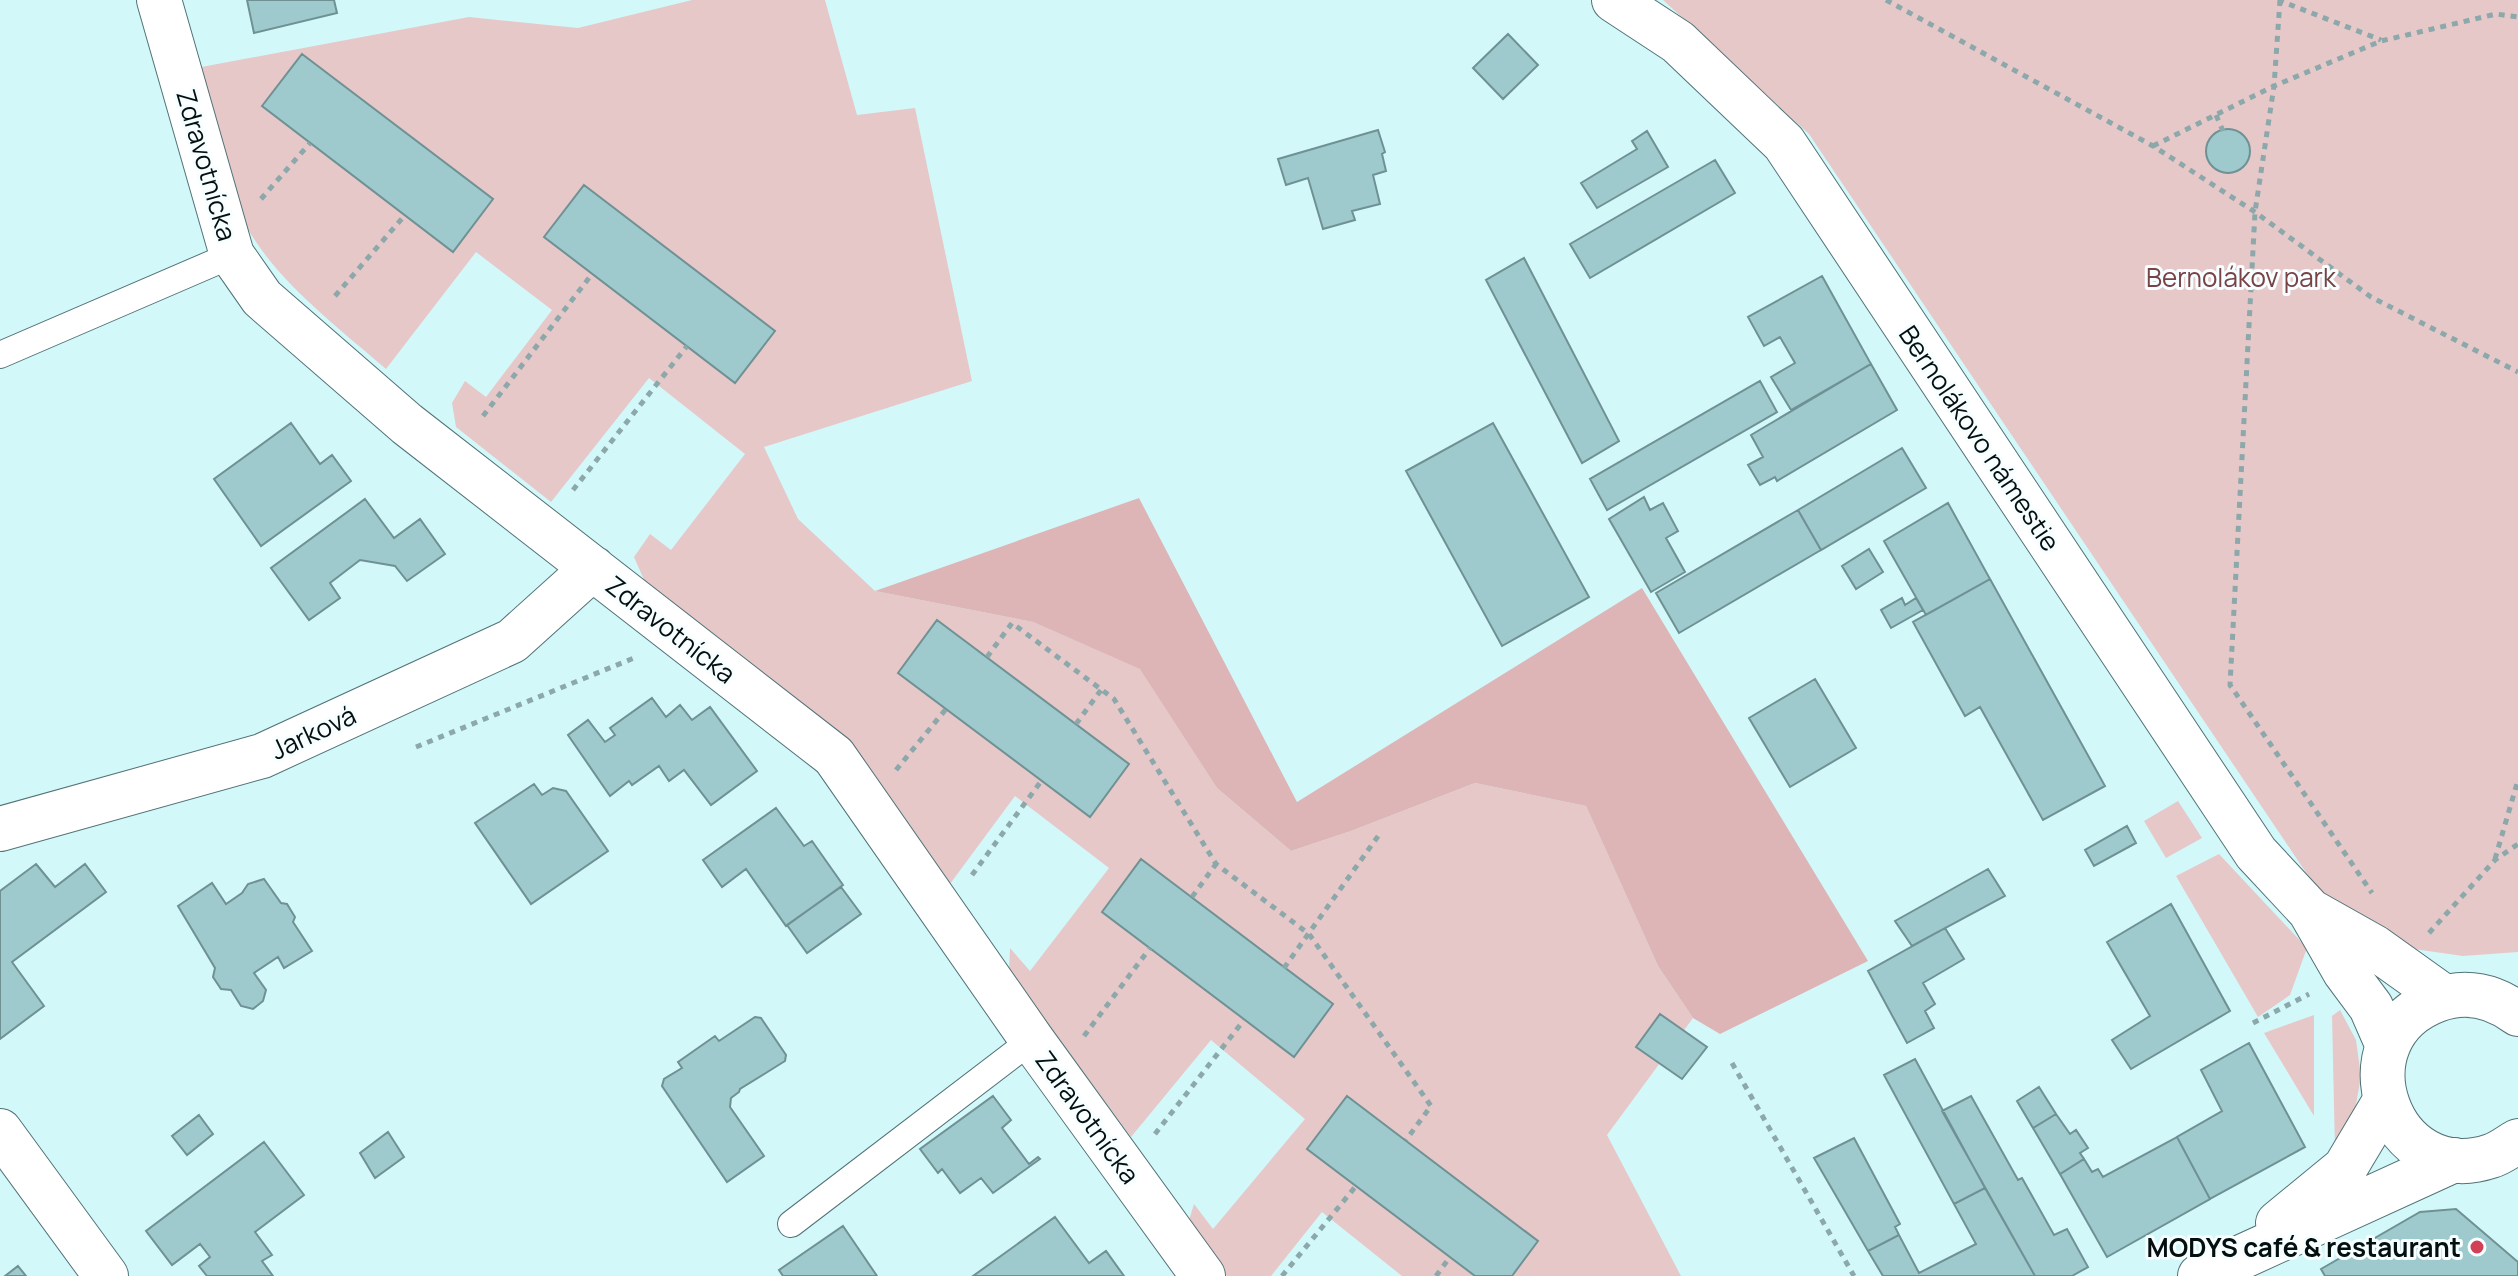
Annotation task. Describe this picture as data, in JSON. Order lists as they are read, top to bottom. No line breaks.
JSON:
{"streets":{"street":["Zdravotnícka","Bernolákovo námestie","Jarková"]},"crossings":[["Zdravotnícka","Jarková"]],"parks":["Bernolákov park"],"places":["MODYS café & restaurant"]}
